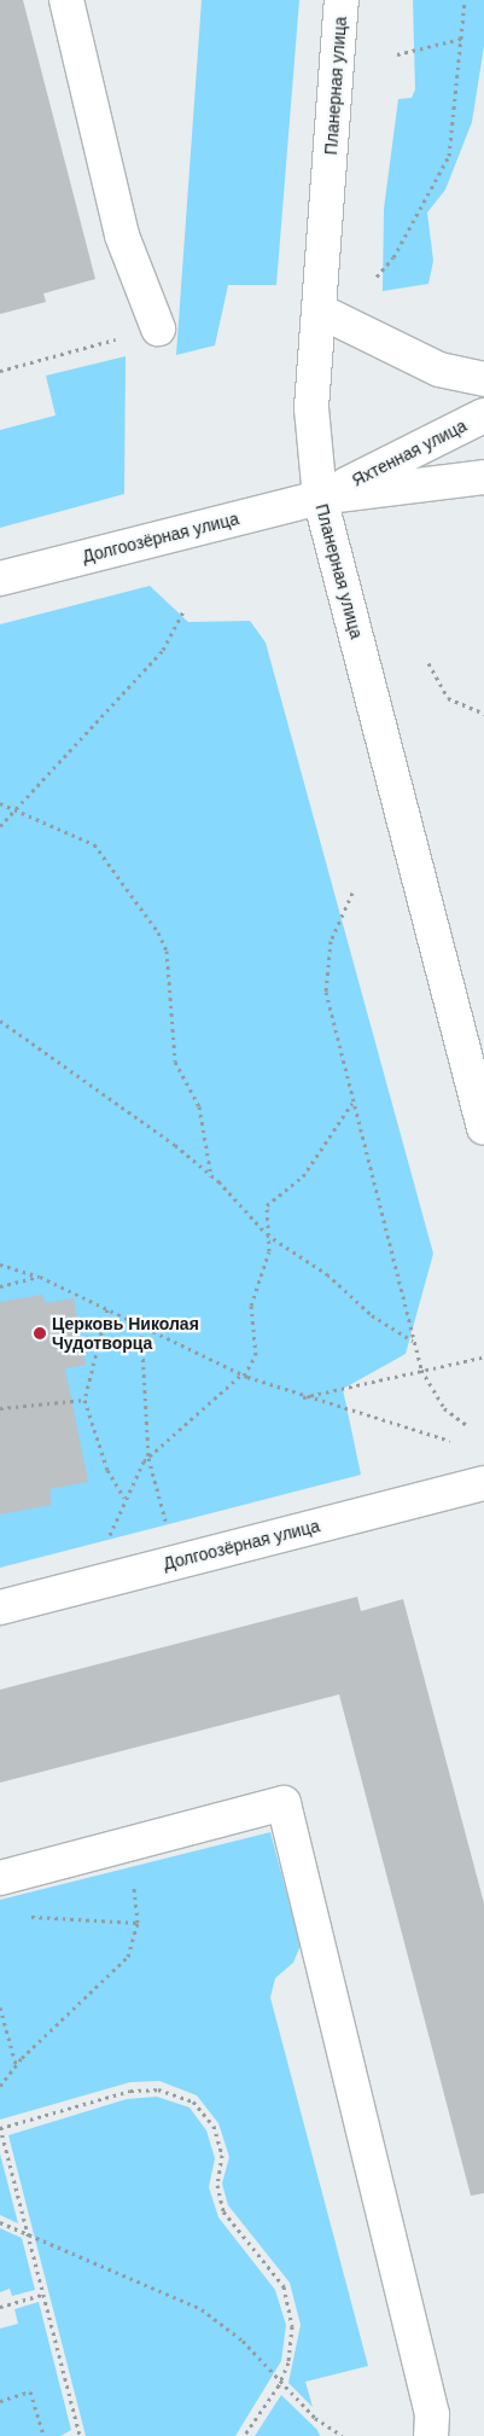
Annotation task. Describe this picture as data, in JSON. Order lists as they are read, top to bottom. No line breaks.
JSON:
{"streets":{"main road":["Планерная улица","Яхтенная улица","Долгоозёрная улица"]},"crossings":[["Планерная улица","Яхтенная улица"],["Планерная улица","Долгоозёрная улица"],["Яхтенная улица","Долгоозёрная улица"]],"places":["Церковь Николая Чудотворца"]}
